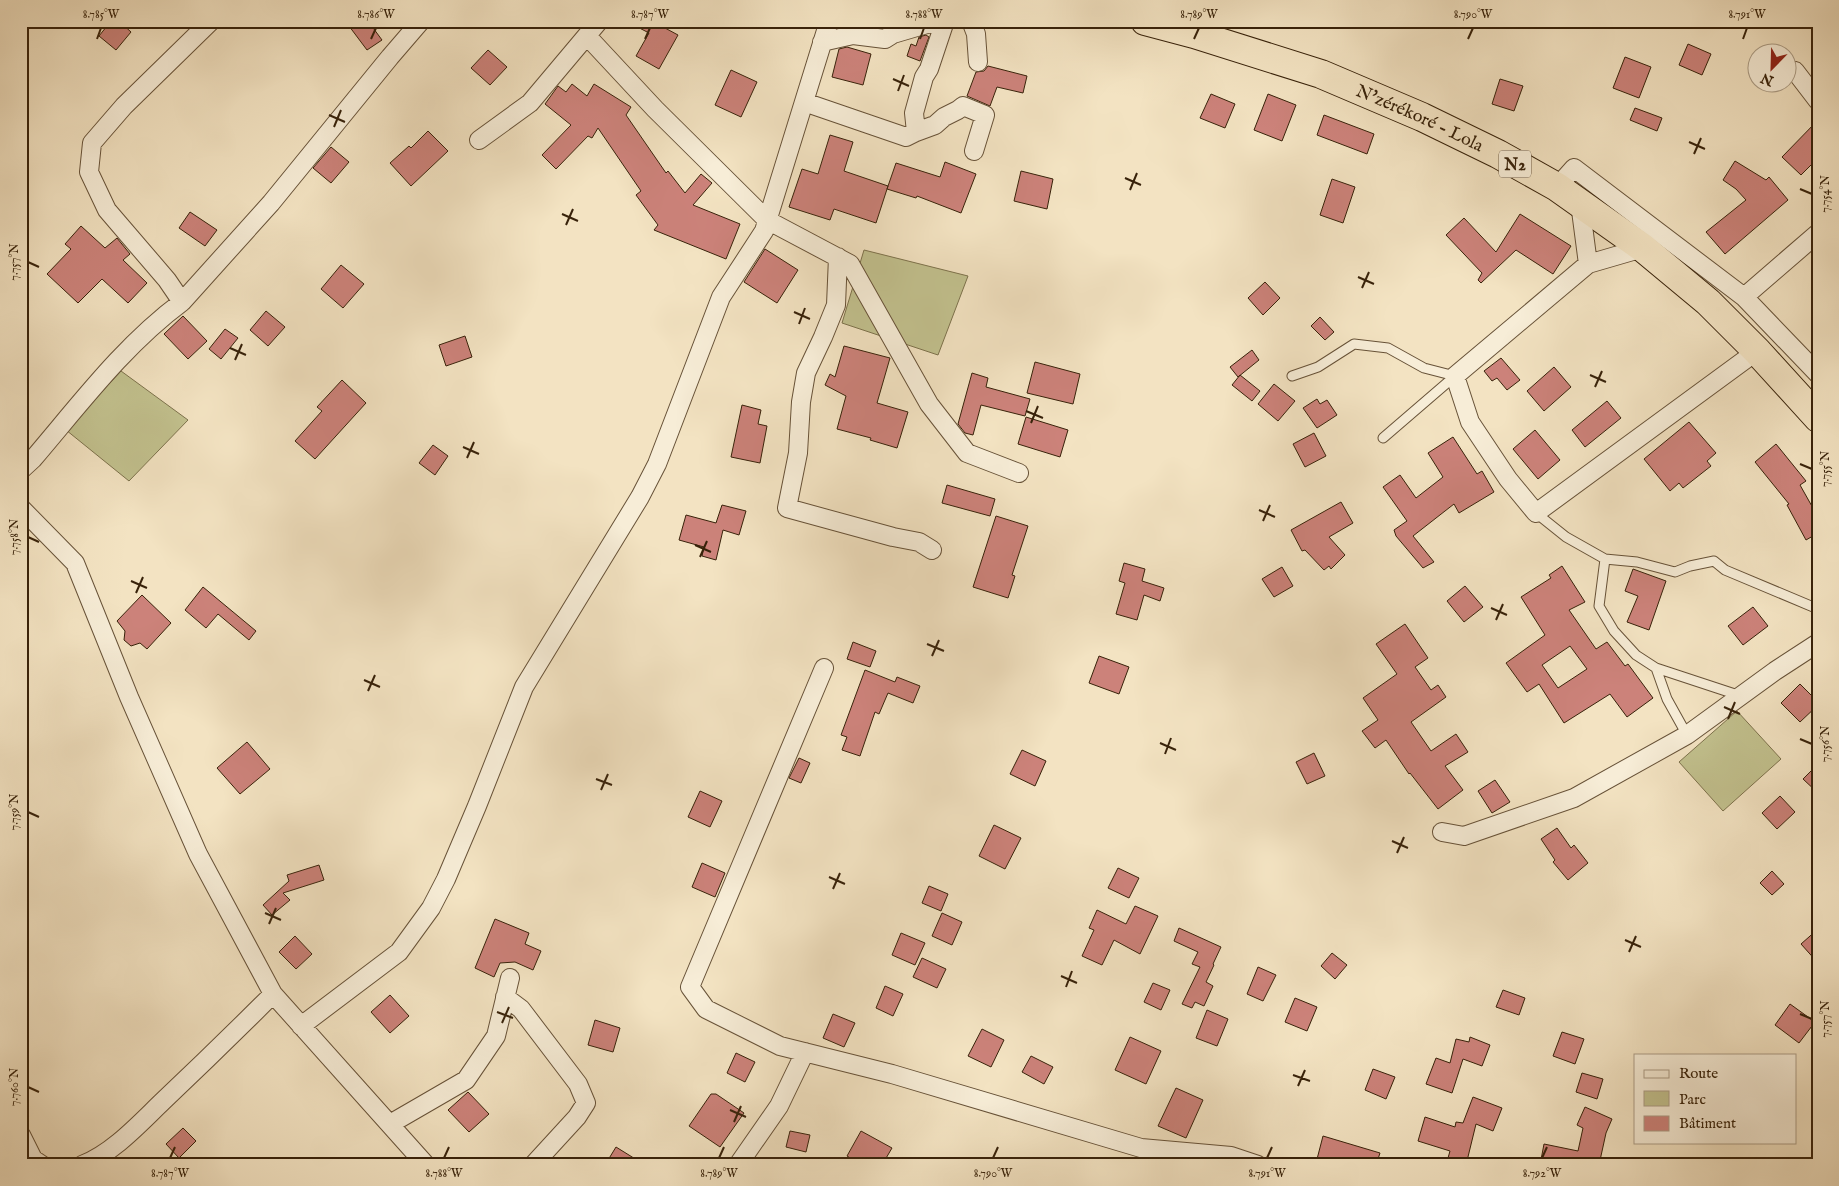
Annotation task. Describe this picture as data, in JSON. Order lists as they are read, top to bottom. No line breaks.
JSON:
{"streets":{"highway":["N'zérékoré - Lola","N2"]},"legend":["Route","Parc","Bâtiment"],"north":"bottom left","coordinates":["8.785°W","8.786°W","8.787°W","8.788°W","8.789°W","8.790°W","8.791°W","7.754°N","7.757°N","7.755°N","7.758°N","7.756°N","7.759°N","7.760°N","8.792°W"]}
